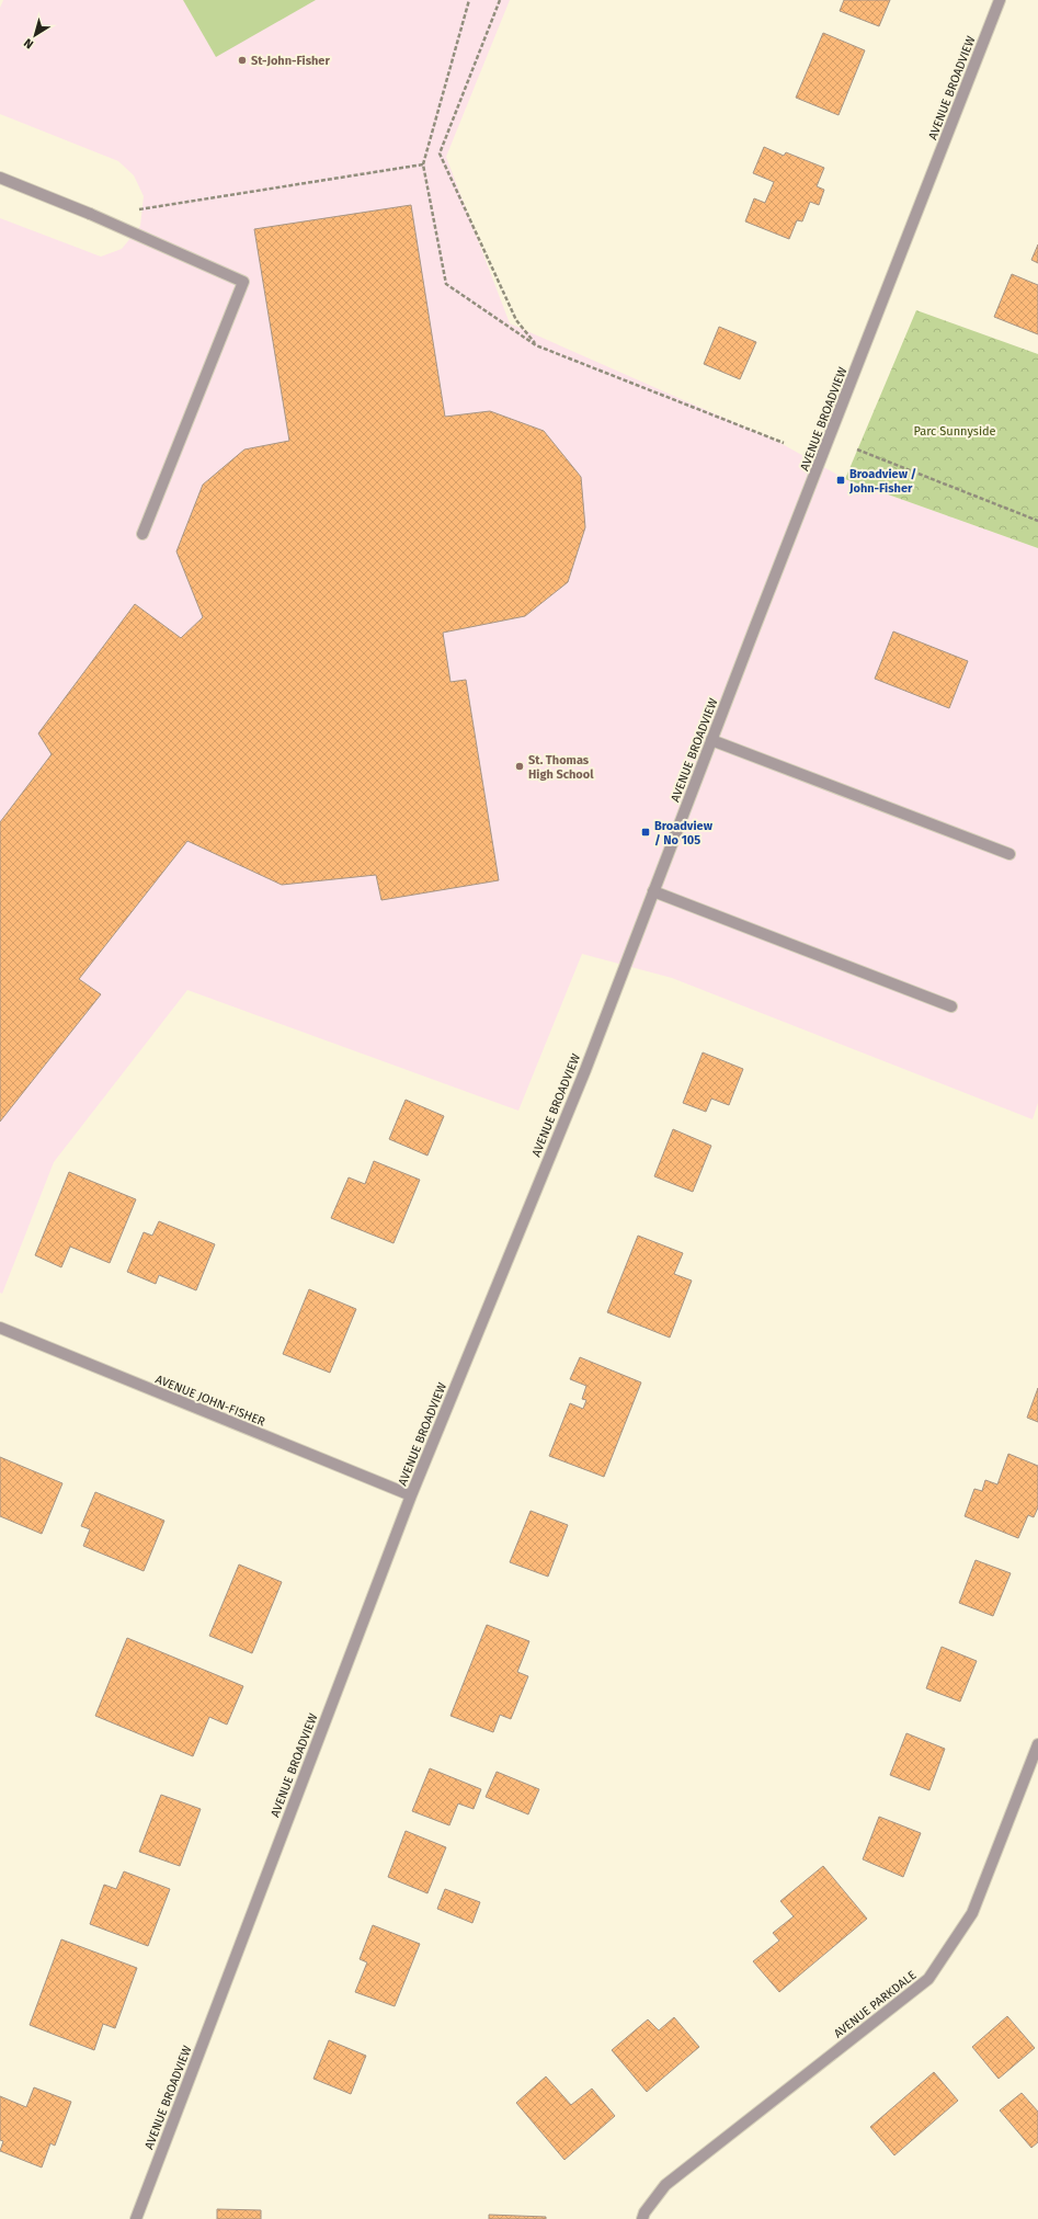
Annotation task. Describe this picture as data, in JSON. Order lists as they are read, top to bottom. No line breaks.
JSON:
{"streets":{"street":["AVENUE BROADVIEW","AVENUE JOHN-FISHER","AVENUE PARKDALE"]},"crossings":[["AVENUE BROADVIEW","AVENUE JOHN-FISHER"]],"parks":["Parc Sunnyside"],"places":{"other":["St-John-Fisher","St. Thomas High School"],"transit":["Broadview / John-Fisher","Broadview / No 105"]},"north":"bottom left"}
